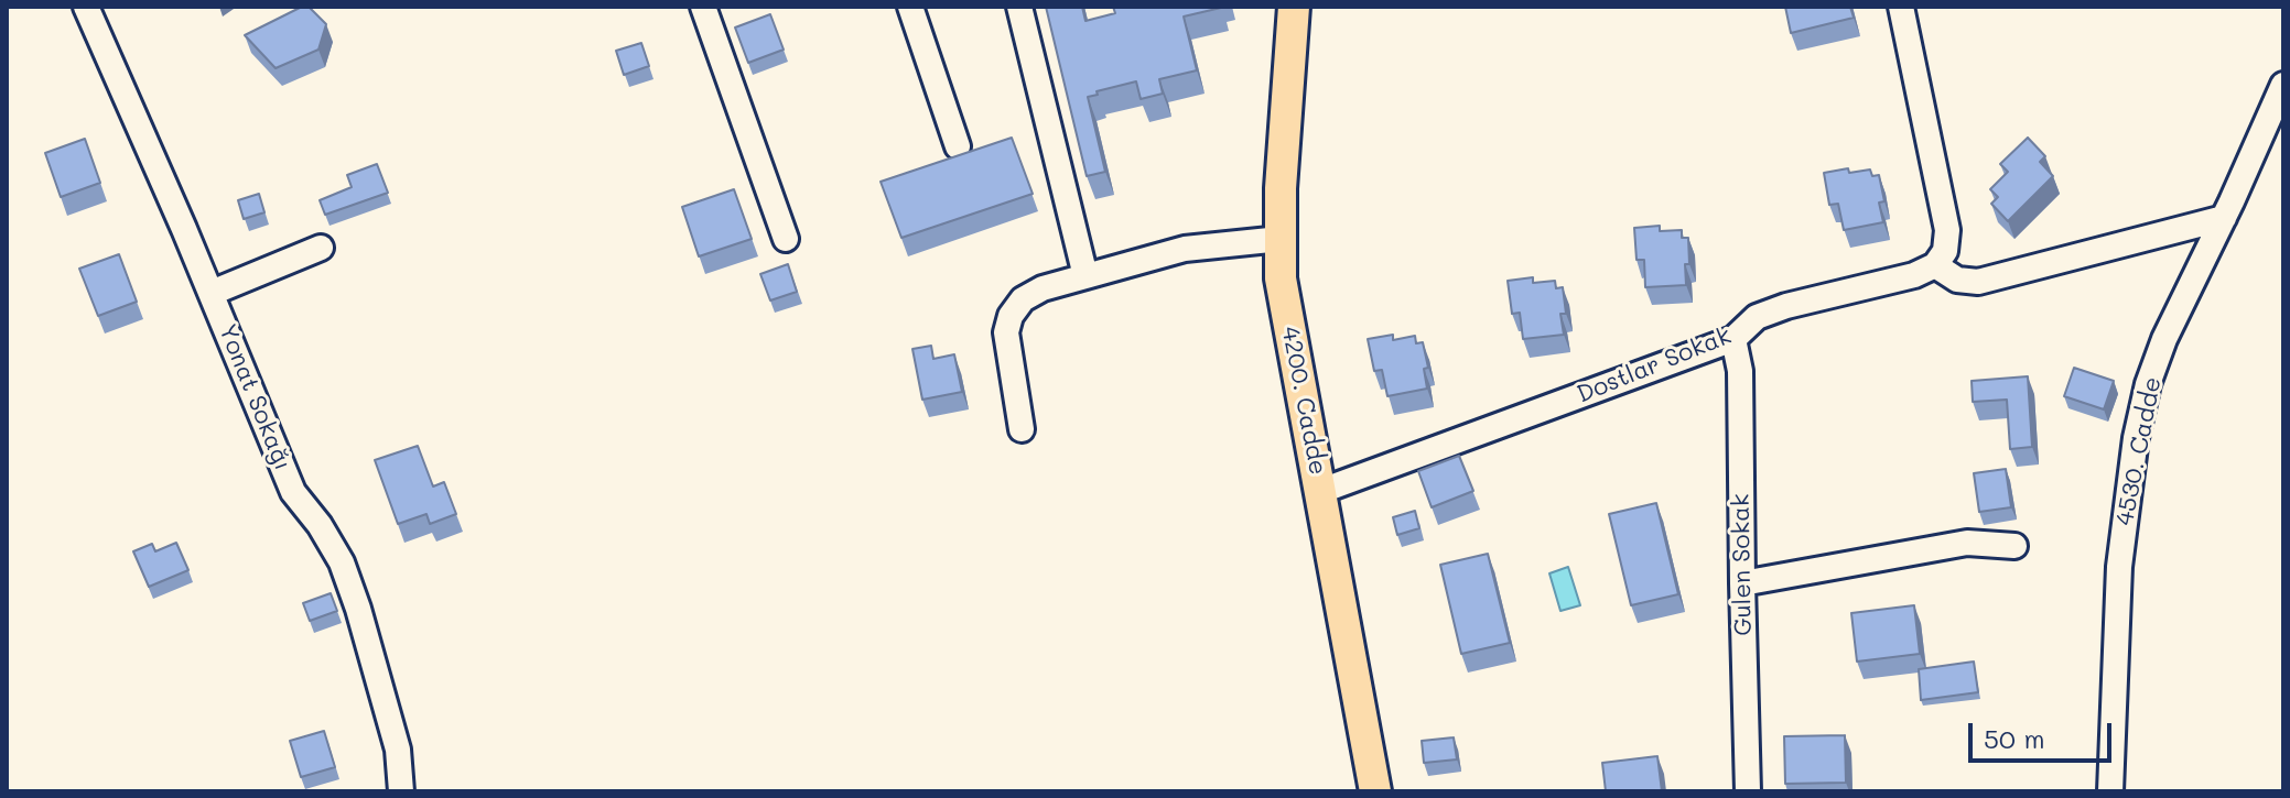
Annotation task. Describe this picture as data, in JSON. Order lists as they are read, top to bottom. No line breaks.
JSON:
{"streets":{"main road":["4200. Cadde"],"street":["Dostlar Sokak","Yonat Sokağı","4530. Cadde","Gulen Sokak"]},"crossings":[["Dostlar Sokak","4200. Cadde"],["Dostlar Sokak","Gulen Sokak"]],"scale_bar":"50 m"}
